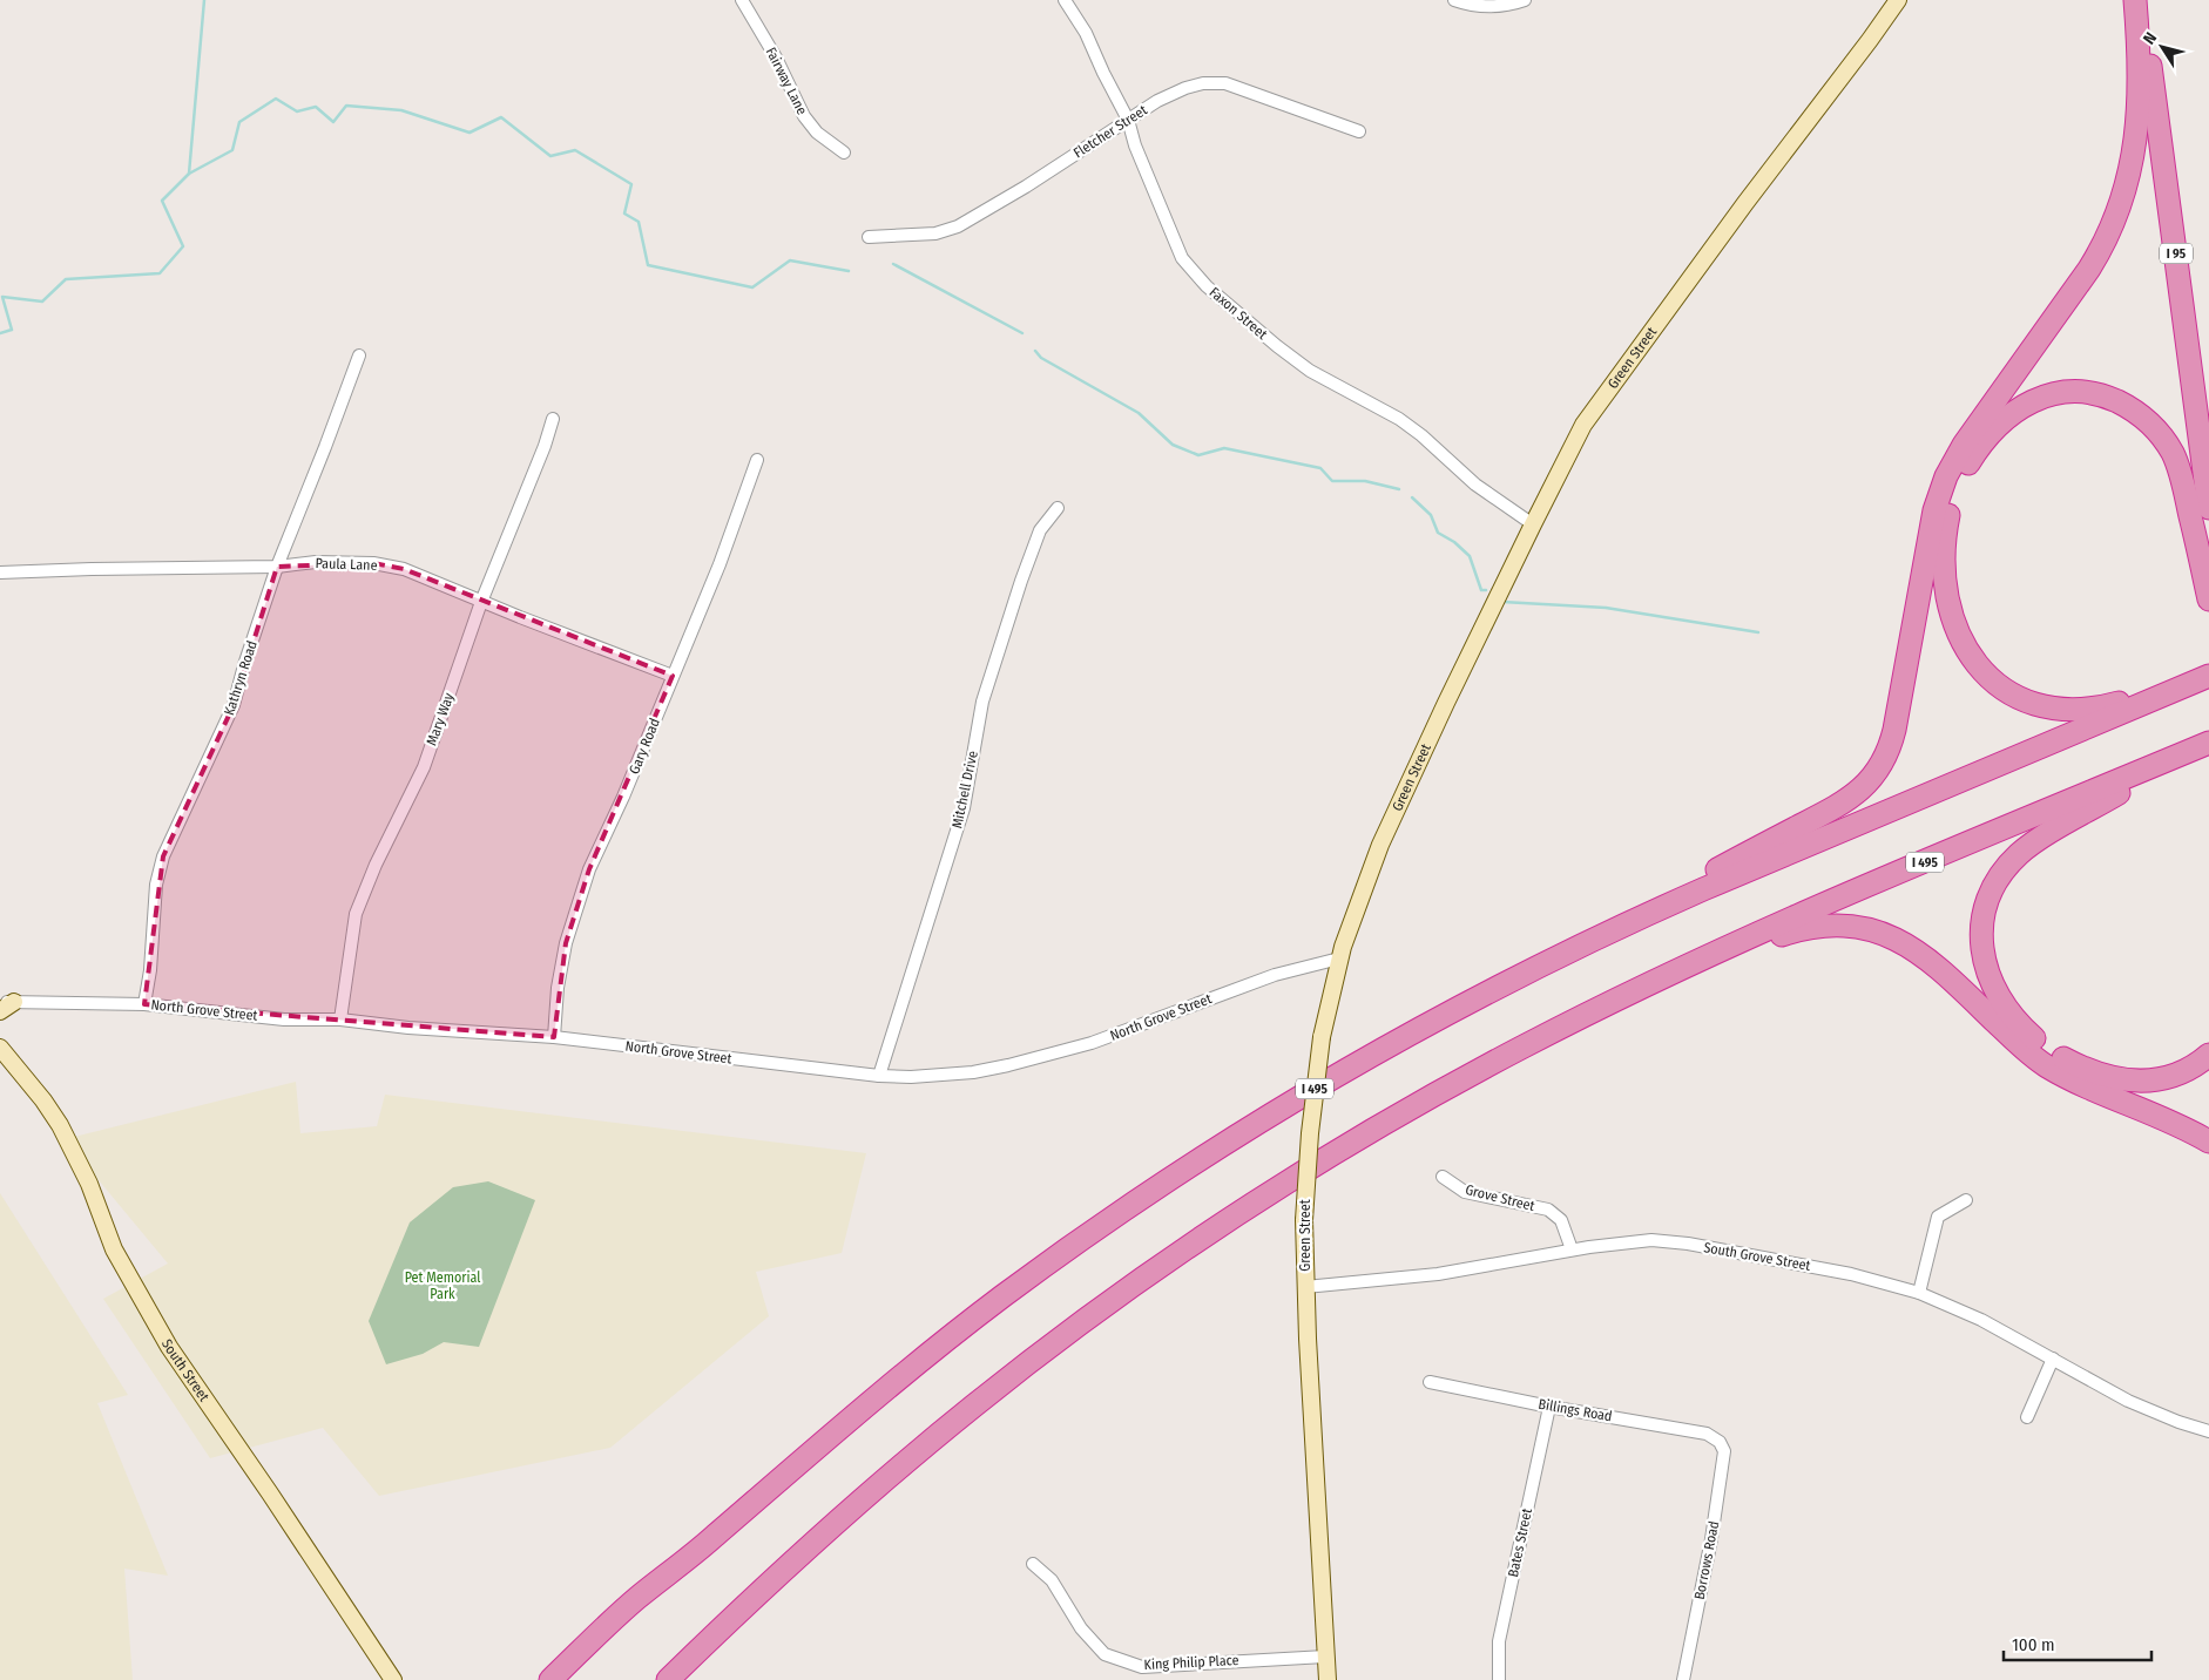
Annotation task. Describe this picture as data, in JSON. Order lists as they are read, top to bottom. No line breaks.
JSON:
{"streets":{"highway":["I 95","I 495"],"main road":["Green Street","South Street"],"street":["Fairway Lane","Fletcher Street","Faxon Street","Paula Lane","Kathryn Road","Mary Way","Gary Road","Mitchell Drive","North Grove Street","Grove Street","South Grove Street","Billings Road","Bates Street","Borrows Road","King Philip Place"]},"crossings":[["Fletcher Street","Faxon Street"],["Faxon Street","Green Street"],["Green Street","North Grove Street"],["Green Street","South Grove Street"],["Green Street","King Philip Place"],["Paula Lane","Kathryn Road"],["Paula Lane","Mary Way"],["Paula Lane","Gary Road"],["Kathryn Road","North Grove Street"],["Mary Way","North Grove Street"],["Gary Road","North Grove Street"],["Mitchell Drive","North Grove Street"],["Grove Street","South Grove Street"],["Billings Road","Bates Street"],["Billings Road","Borrows Road"]],"parks":["Pet Memorial Park"],"scale_bar":"100 m","north":"top left"}
